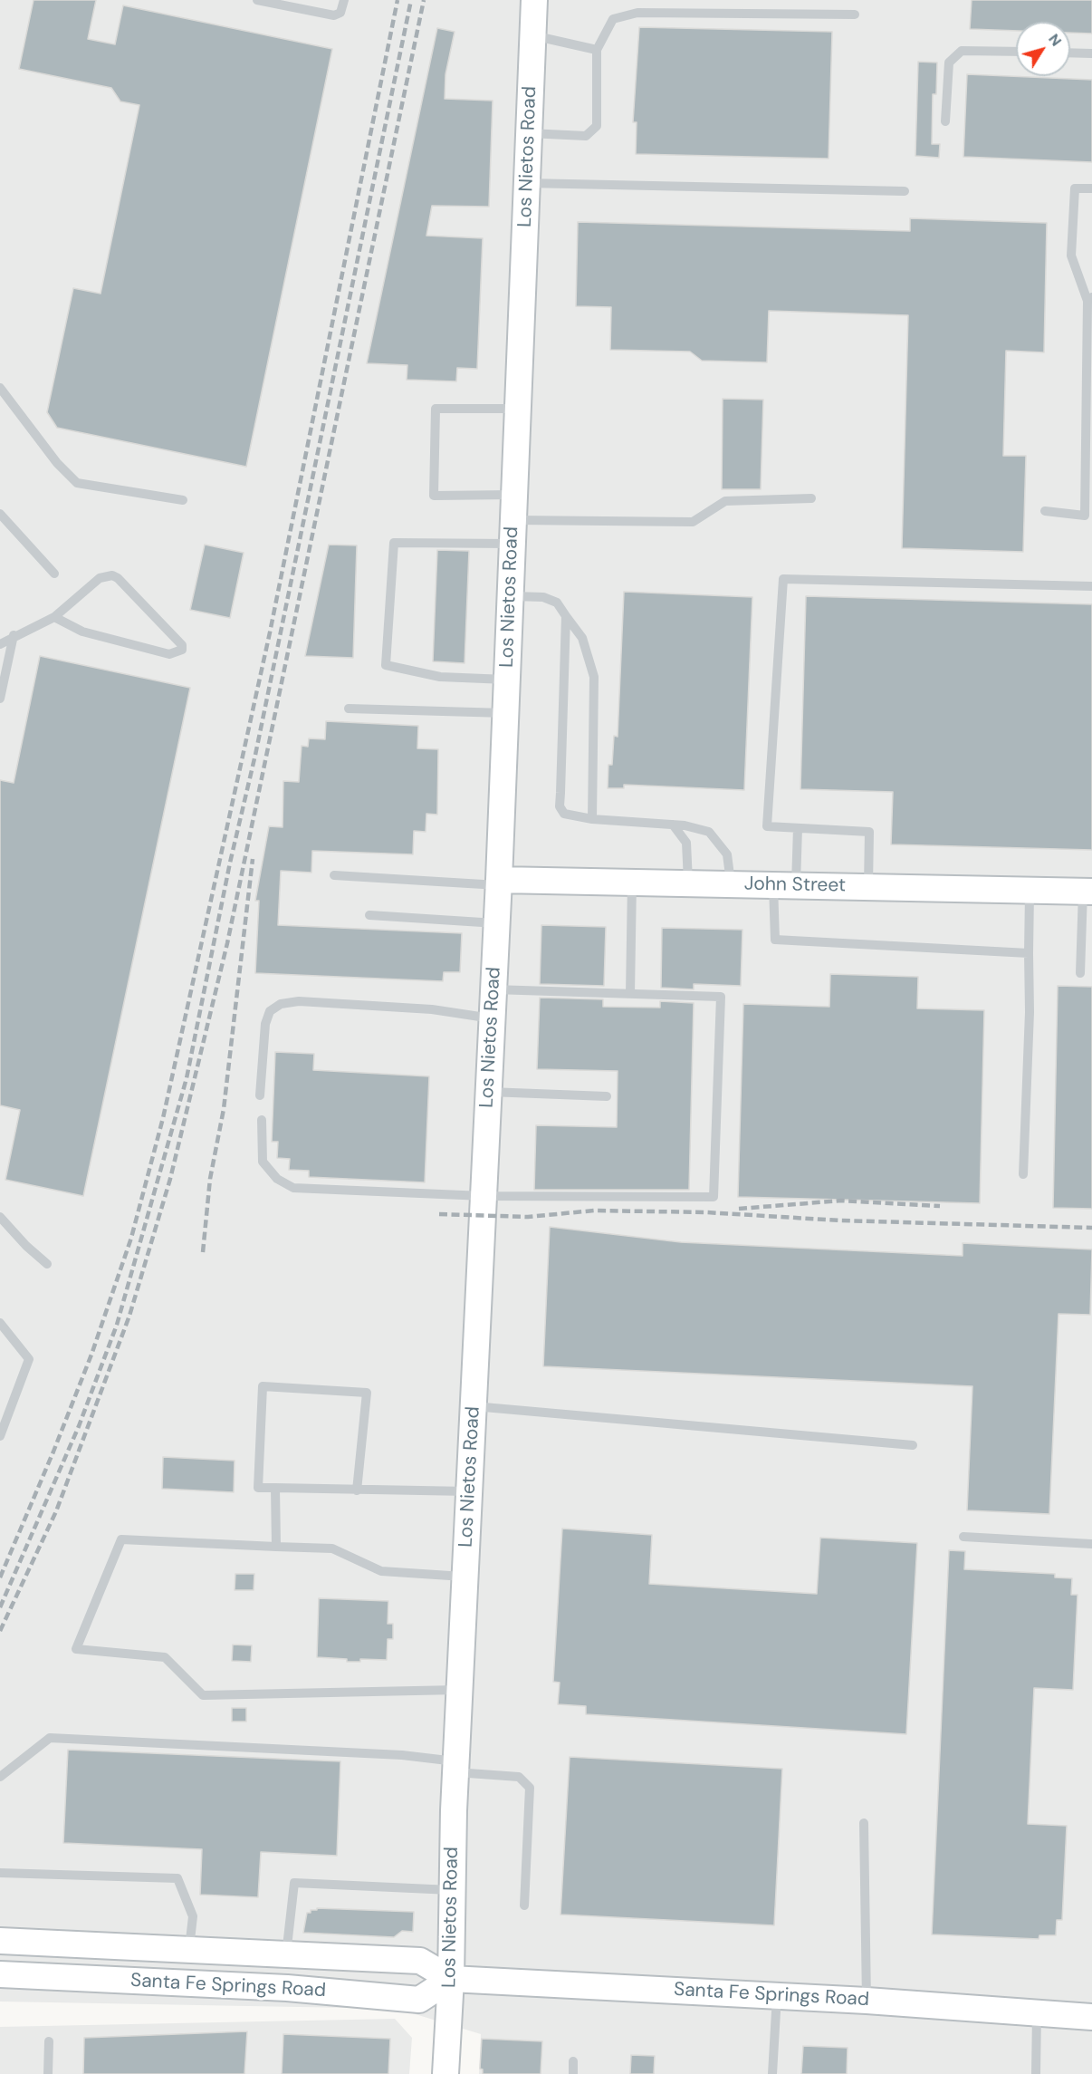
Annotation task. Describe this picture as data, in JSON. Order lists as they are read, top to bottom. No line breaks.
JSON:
{"streets":{"main road":["Los Nietos Road","John Street","Santa Fe Springs Road"]},"crossings":[["Los Nietos Road","John Street"],["Los Nietos Road","Santa Fe Springs Road"]],"north":"top right"}
